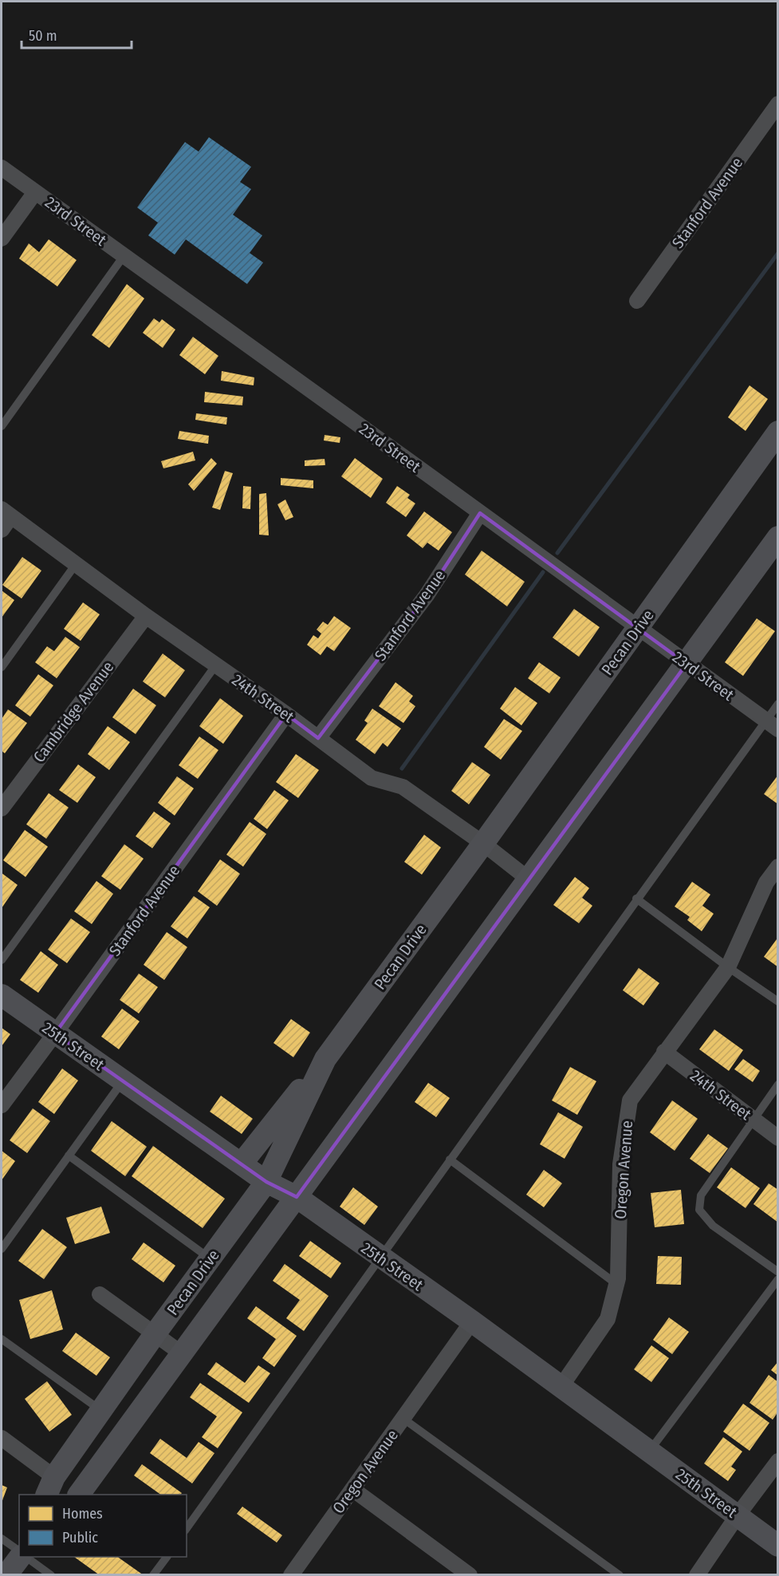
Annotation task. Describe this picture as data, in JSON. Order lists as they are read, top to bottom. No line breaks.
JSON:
{"streets":{"main road":["Pecan Drive","25th Street"],"street":["Stanford Avenue","23rd Street","24th Street","Cambridge Avenue","Oregon Avenue"]},"crossings":[["Stanford Avenue","23rd Street"],["Stanford Avenue","24th Street"],["Stanford Avenue","25th Street"],["23rd Street","Pecan Drive"],["Pecan Drive","24th Street"],["Pecan Drive","25th Street"],["24th Street","Cambridge Avenue"],["24th Street","Oregon Avenue"],["25th Street","Oregon Avenue"]],"legend":["Homes","Public"],"scale_bar":"50 m"}
